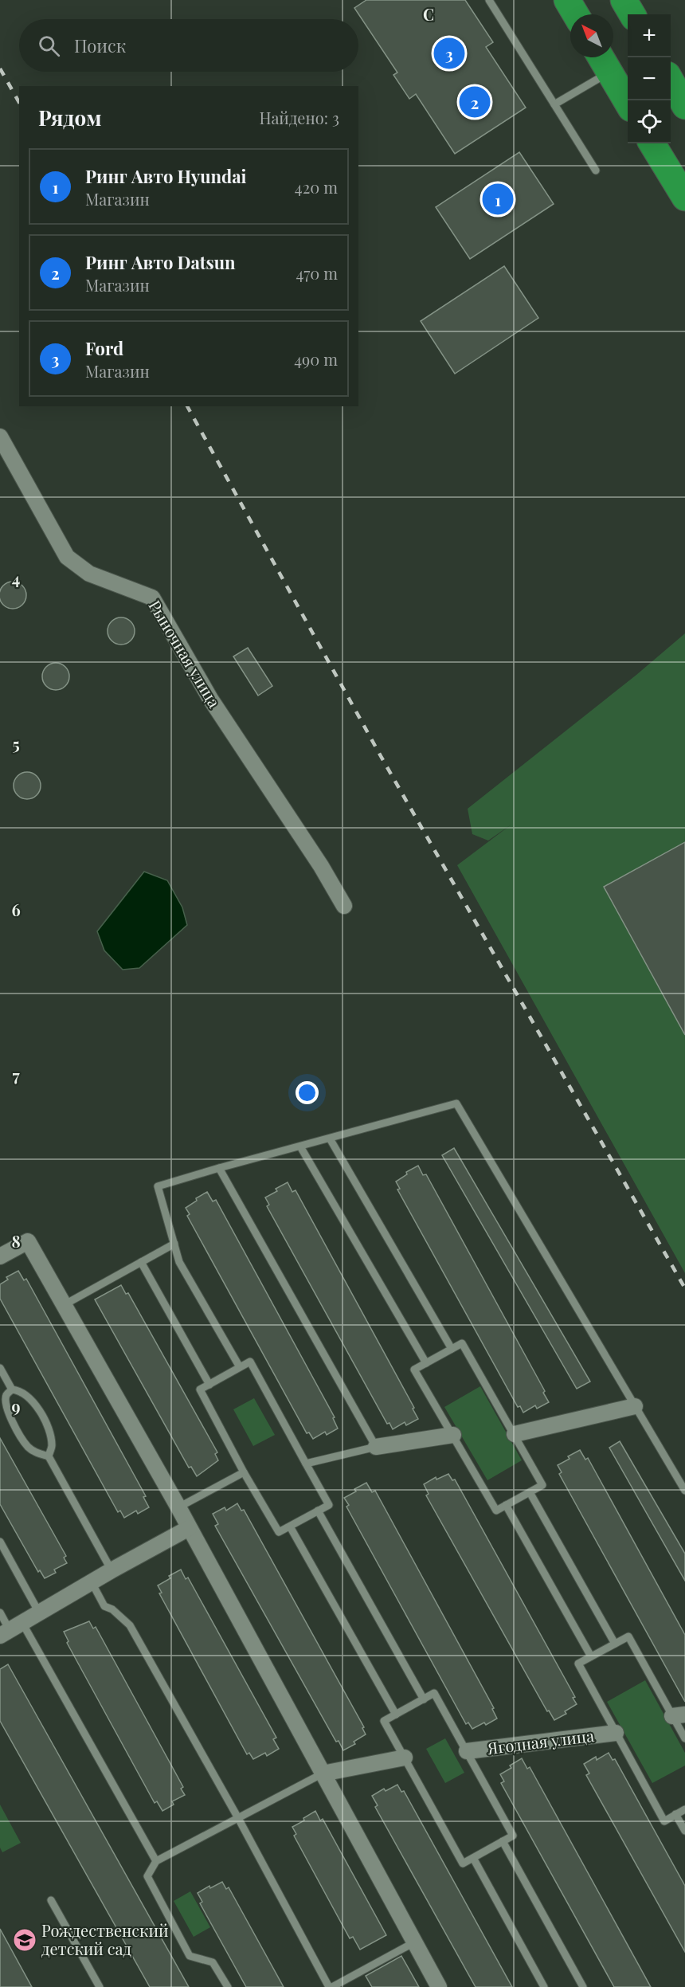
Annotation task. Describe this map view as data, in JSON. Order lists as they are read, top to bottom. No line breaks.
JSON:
{"streets":{"street":["Рыночная улица","Ягодная улица"]},"places":{"school or university":["Рождественский детский сад"]},"north":"top left","page":{"map_buttons":["+","−"],"search":"Поиск","pins":["3","2","1"],"heading":["Рядом","Найдено: 3"],"list":[{"mark":"1","name":"Ринг Авто Hyundai","note":"Магазин","value":"420 m"},{"mark":"2","name":"Ринг Авто Datsun","note":"Магазин","value":"470 m"},{"mark":"3","name":"Ford","note":"Магазин","value":"490 m"}]},"grid":{"columns":["C"],"rows":["4","5","6","7","8","9"]}}
